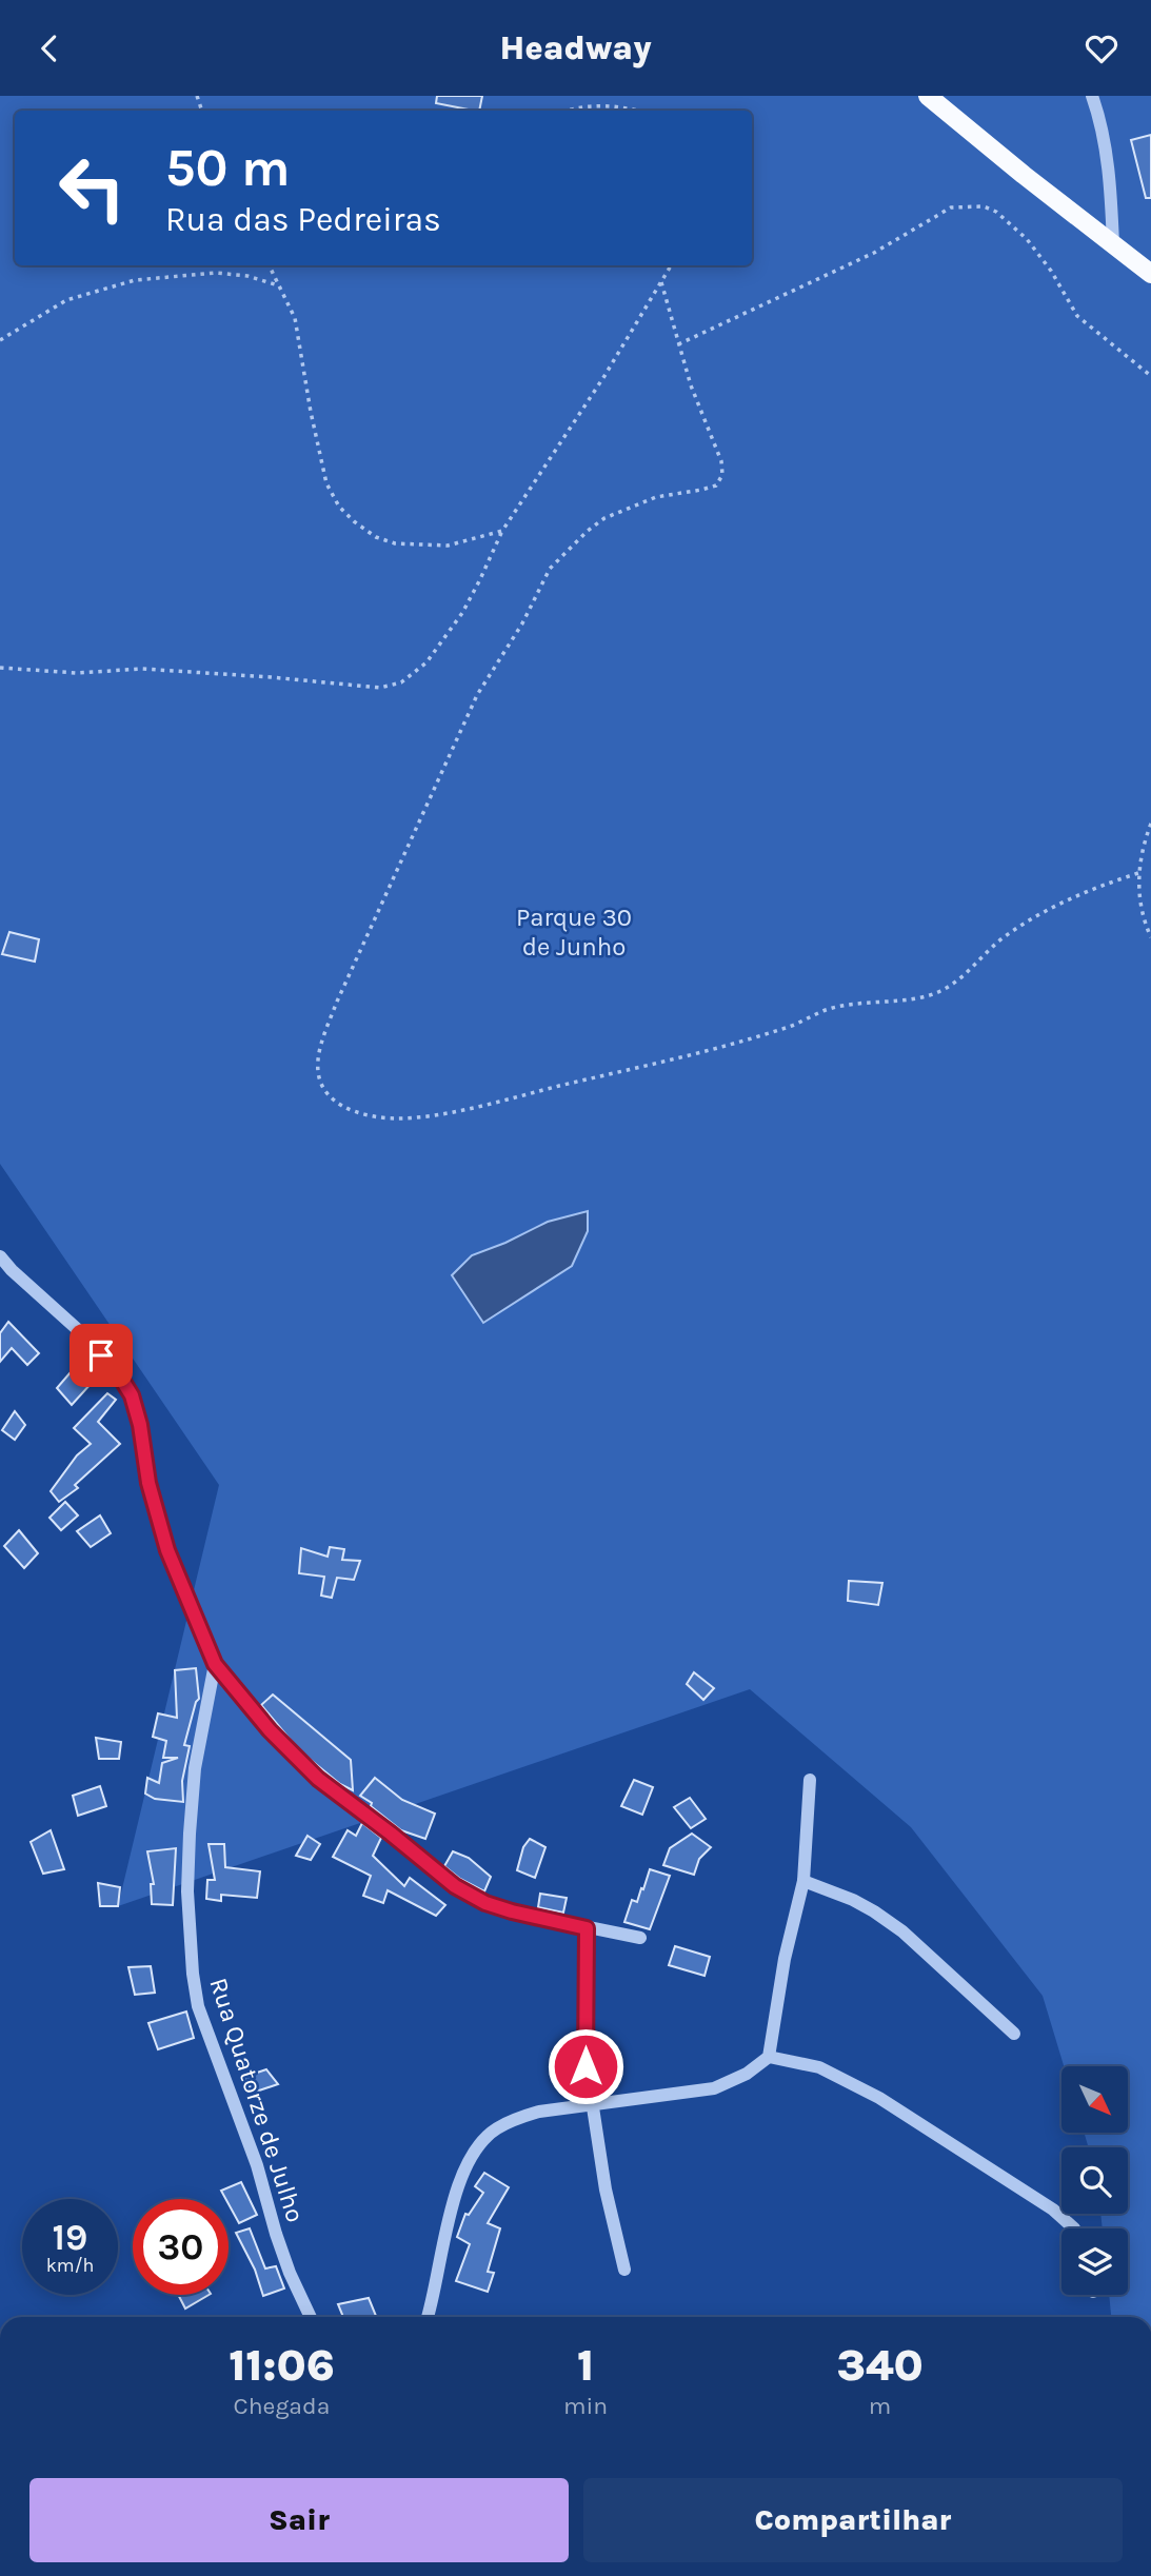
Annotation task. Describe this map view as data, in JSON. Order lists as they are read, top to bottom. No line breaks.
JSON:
{"streets":{"street":["Rua Quatorze de Julho"]},"parks":["Parque 30 de Junho"],"north":"bottom right","page":{"header":"Headway","turn":["50 m","Rua das Pedreiras"],"speed":"19 km/h","limit":"30","eta":["11:06","Chegada","1","min","340","m"],"buttons":["Sair","Compartilhar"]}}
